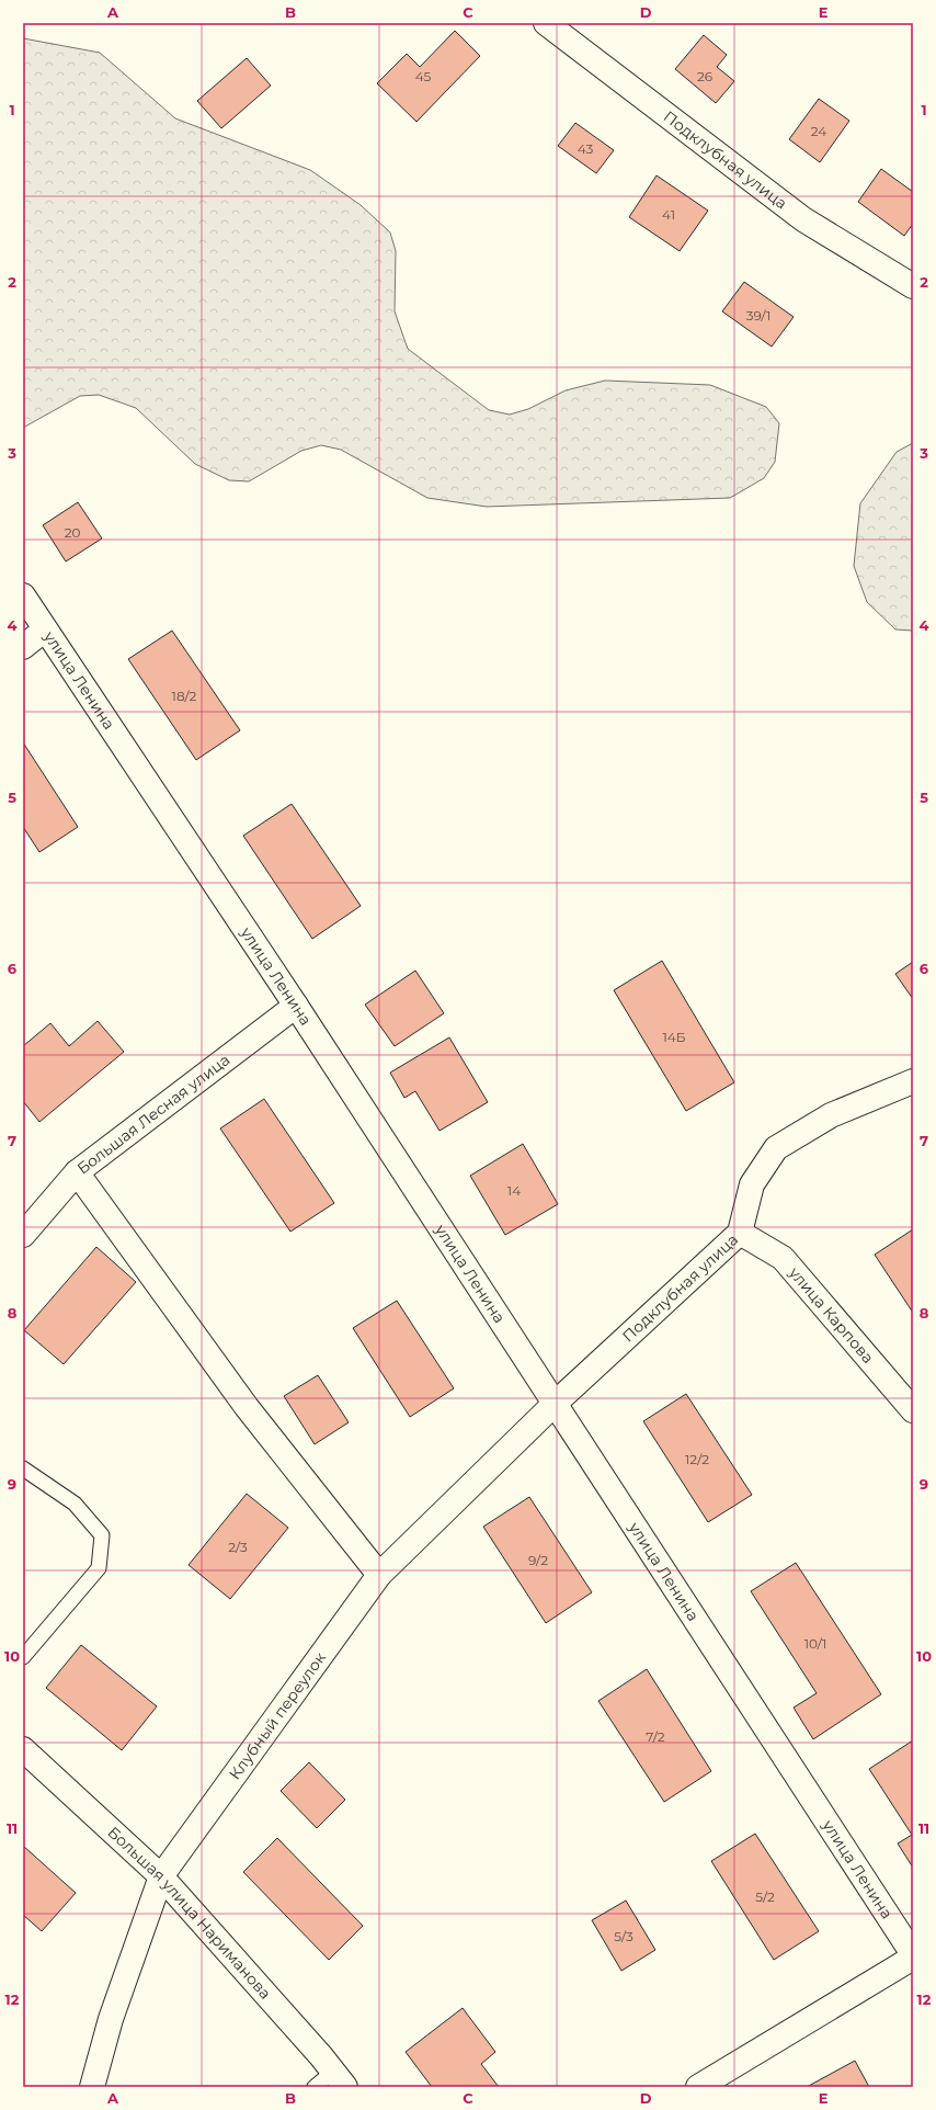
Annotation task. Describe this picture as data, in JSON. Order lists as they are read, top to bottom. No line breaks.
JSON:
{"streets":{"street":["Подклубная улица","улица Ленина","Большая Лесная улица","улица Карпова","Клубный переулок","Большая улица Нариманова"]},"crossings":[["Подклубная улица","улица Ленина"],["Подклубная улица","улица Карпова"],["Подклубная улица","Клубный переулок"],["улица Ленина","Большая Лесная улица"],["улица Ленина","Клубный переулок"],["Клубный переулок","Большая улица Нариманова"]],"house_numbers":["45","26","24","43","41","39/1","20","18/2","14Б","14","12/2","2/3","9/2","10/1","7/2","5/2","5/3"],"grid":{"columns":["A","B","C","D","E"],"rows":["1","2","3","4","5","6","7","8","9","10","11","12"]}}
